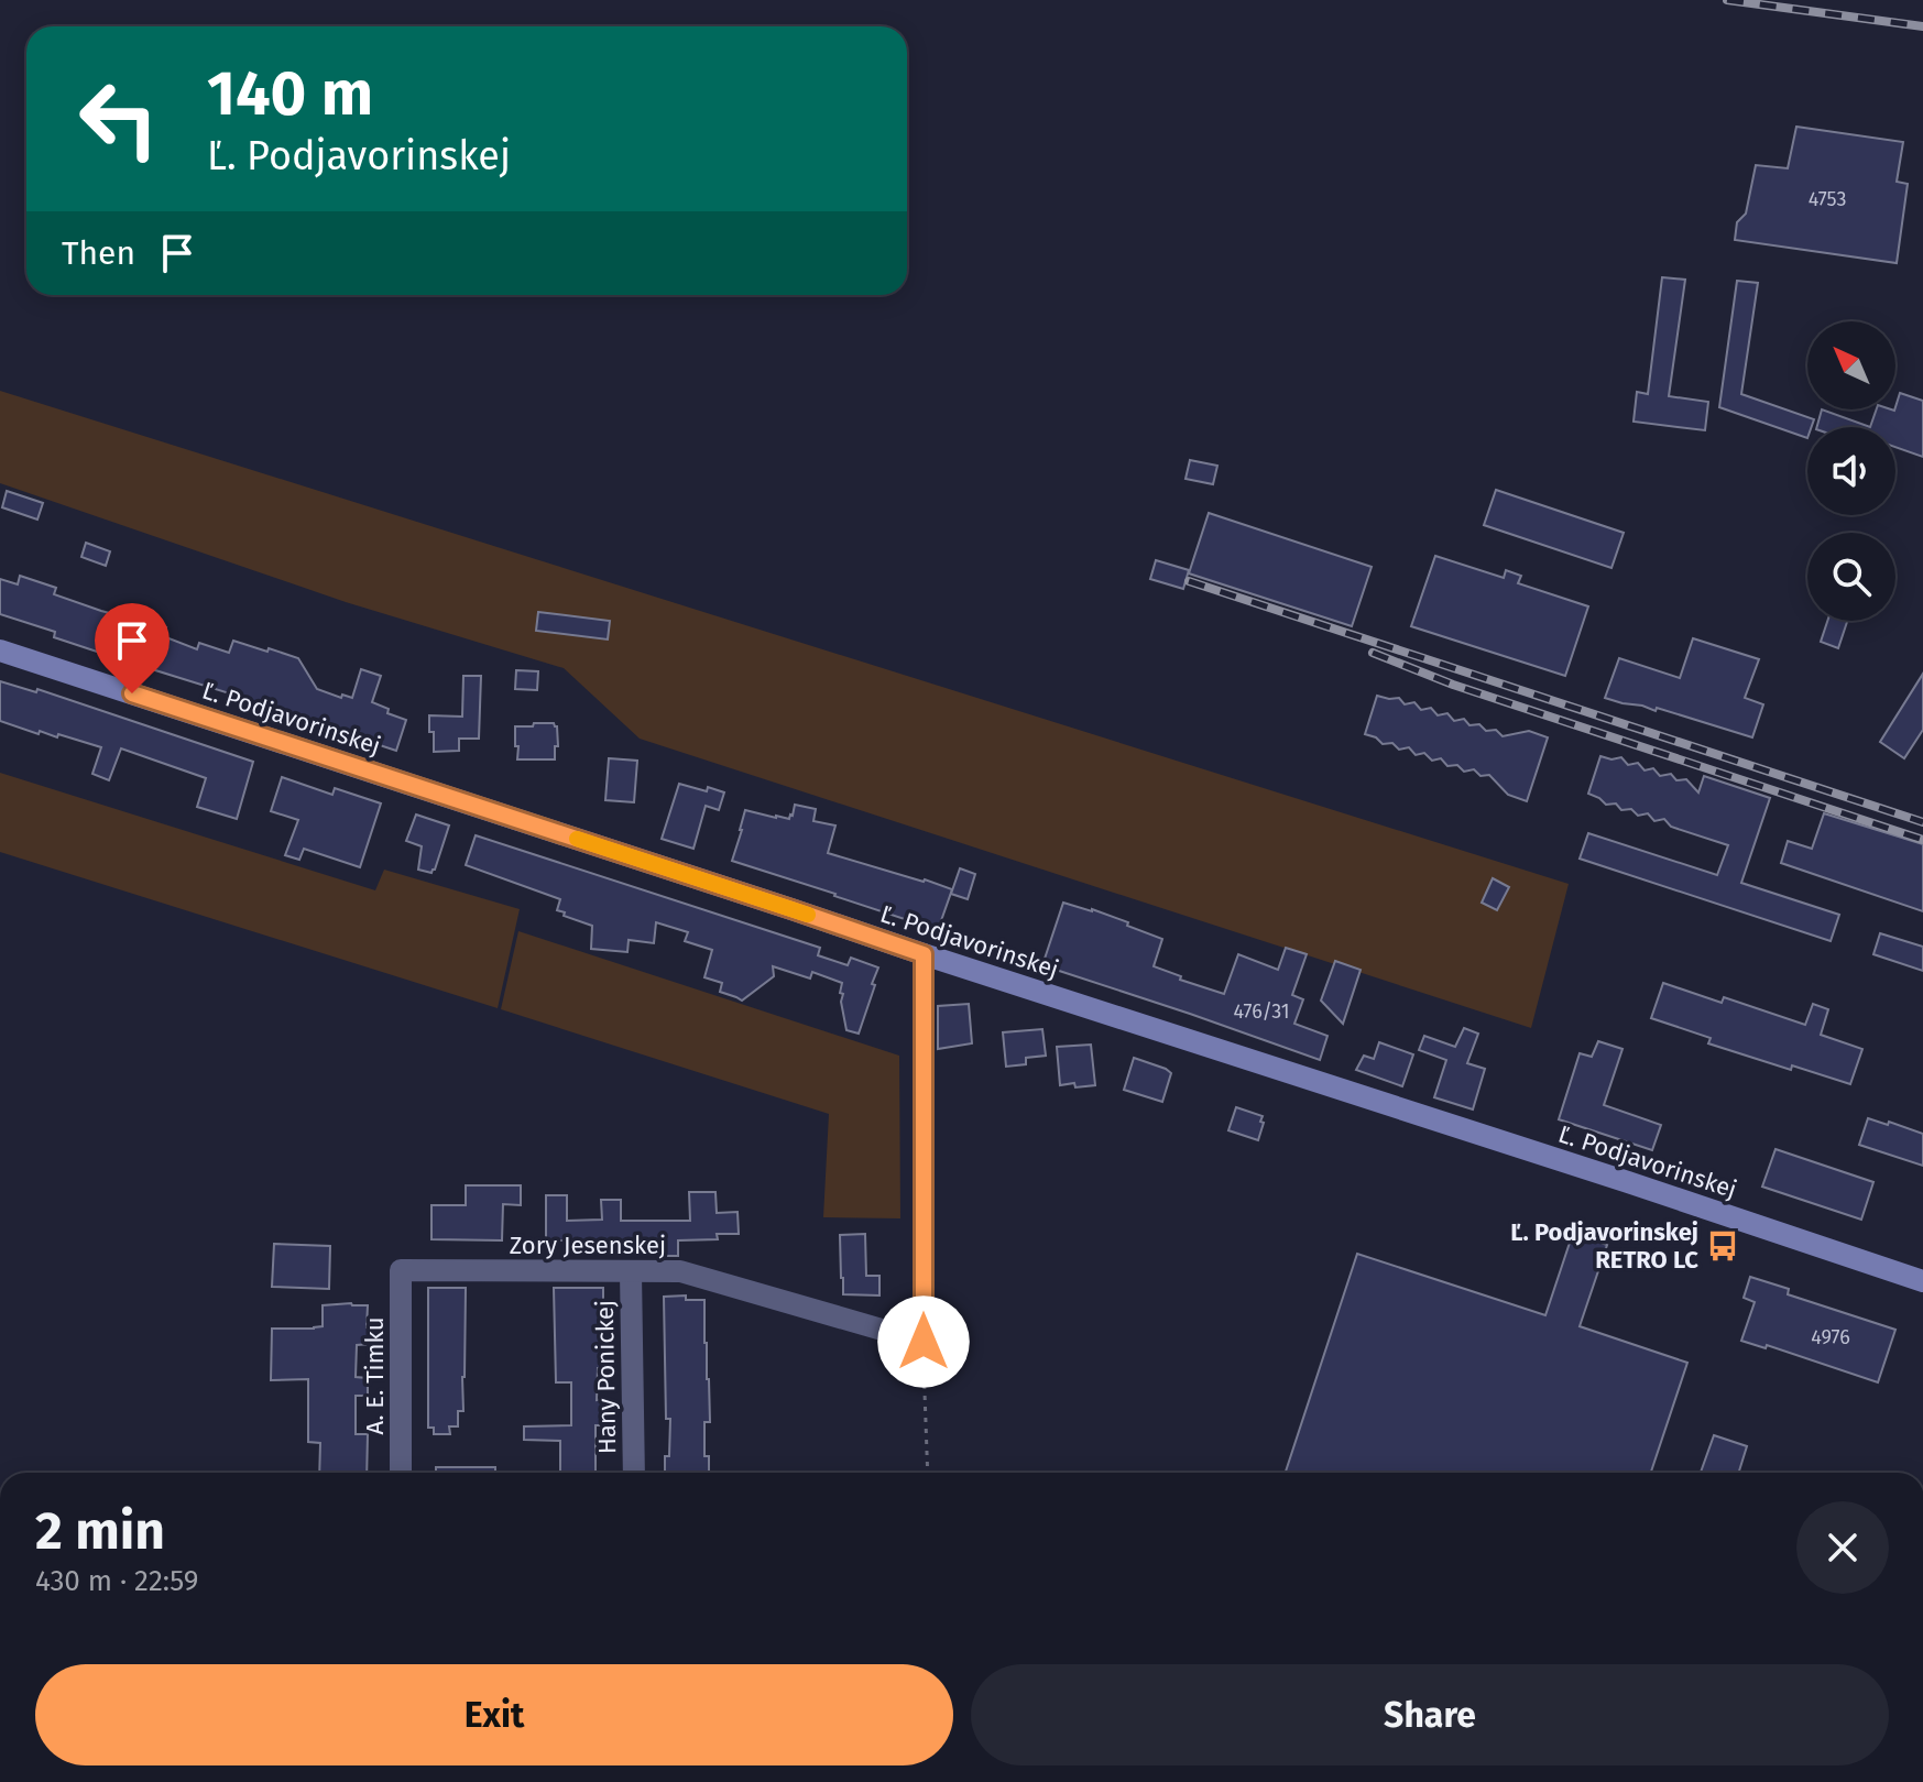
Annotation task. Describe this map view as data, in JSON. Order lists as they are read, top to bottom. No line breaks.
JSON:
{"streets":{"street":["Ľ. Podjavorinskej","Zory Jesenskej","A. E. Timku","Hany Ponickej"]},"crossings":[["Zory Jesenskej","A. E. Timku"],["Zory Jesenskej","Hany Ponickej"]],"places":{"bus stop":["Ľ. Podjavorinskej RETRO LC"]},"house_numbers":["4753","476/31","4976"],"north":"top left","page":{"turn":["140 m","Ľ. Podjavorinskej"],"then":"Then","heading":["2 min","430 m · 22:59"],"buttons":["Exit","Share"]}}
